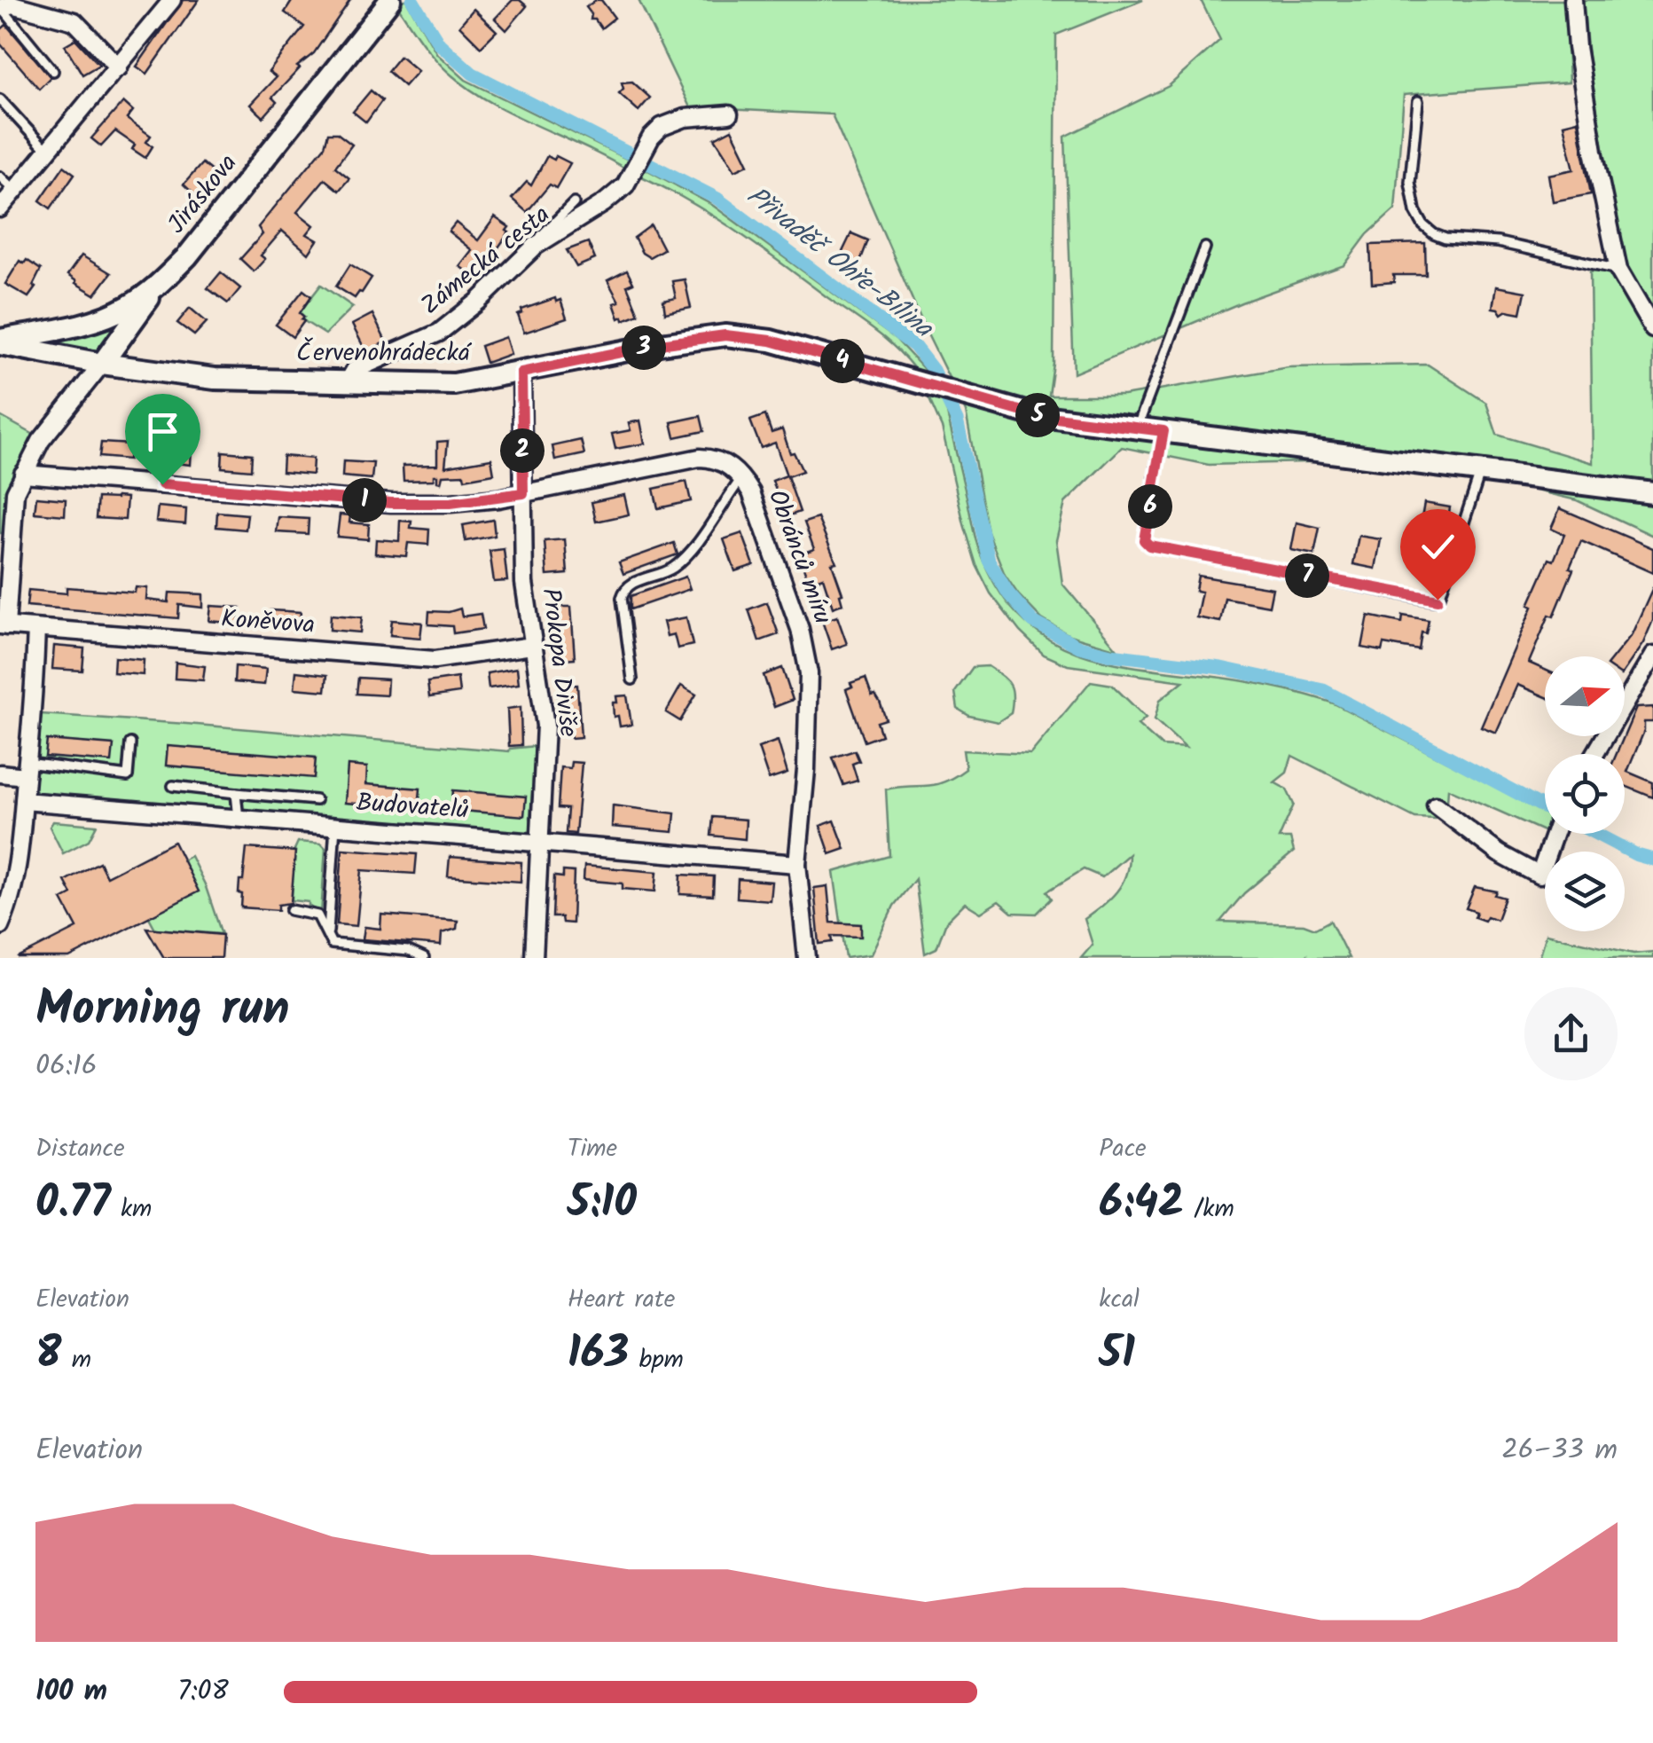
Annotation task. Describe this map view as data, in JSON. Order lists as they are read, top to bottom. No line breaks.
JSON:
{"streets":{"street":["Jiráskova","Zámecká cesta","Červenohrádecká","Obránců míru","Koněvova","Prokopa Diviše","Budovatelů"]},"crossings":[["Jiráskova","Červenohrádecká"],["Zámecká cesta","Červenohrádecká"],["Červenohrádecká","Prokopa Diviše"],["Obránců míru","Prokopa Diviše"],["Obránců míru","Budovatelů"],["Koněvova","Prokopa Diviše"],["Prokopa Diviše","Budovatelů"]],"water":["Přivaděč Ohře-Bílina"],"north":"right","page":{"pins":["3","4","5","2","1","6","7"],"heading":["Morning run","06:16"],"stats":[["Distance","0.77 km"],["Time","5:10"],["Pace","6:42 /km"],["Elevation","8 m"],["Heart rate","163 bpm"],["kcal","51"]],"chart":["Elevation","26–33 m"],"list":[{"name":"100 m","note":"7:08"}]}}
